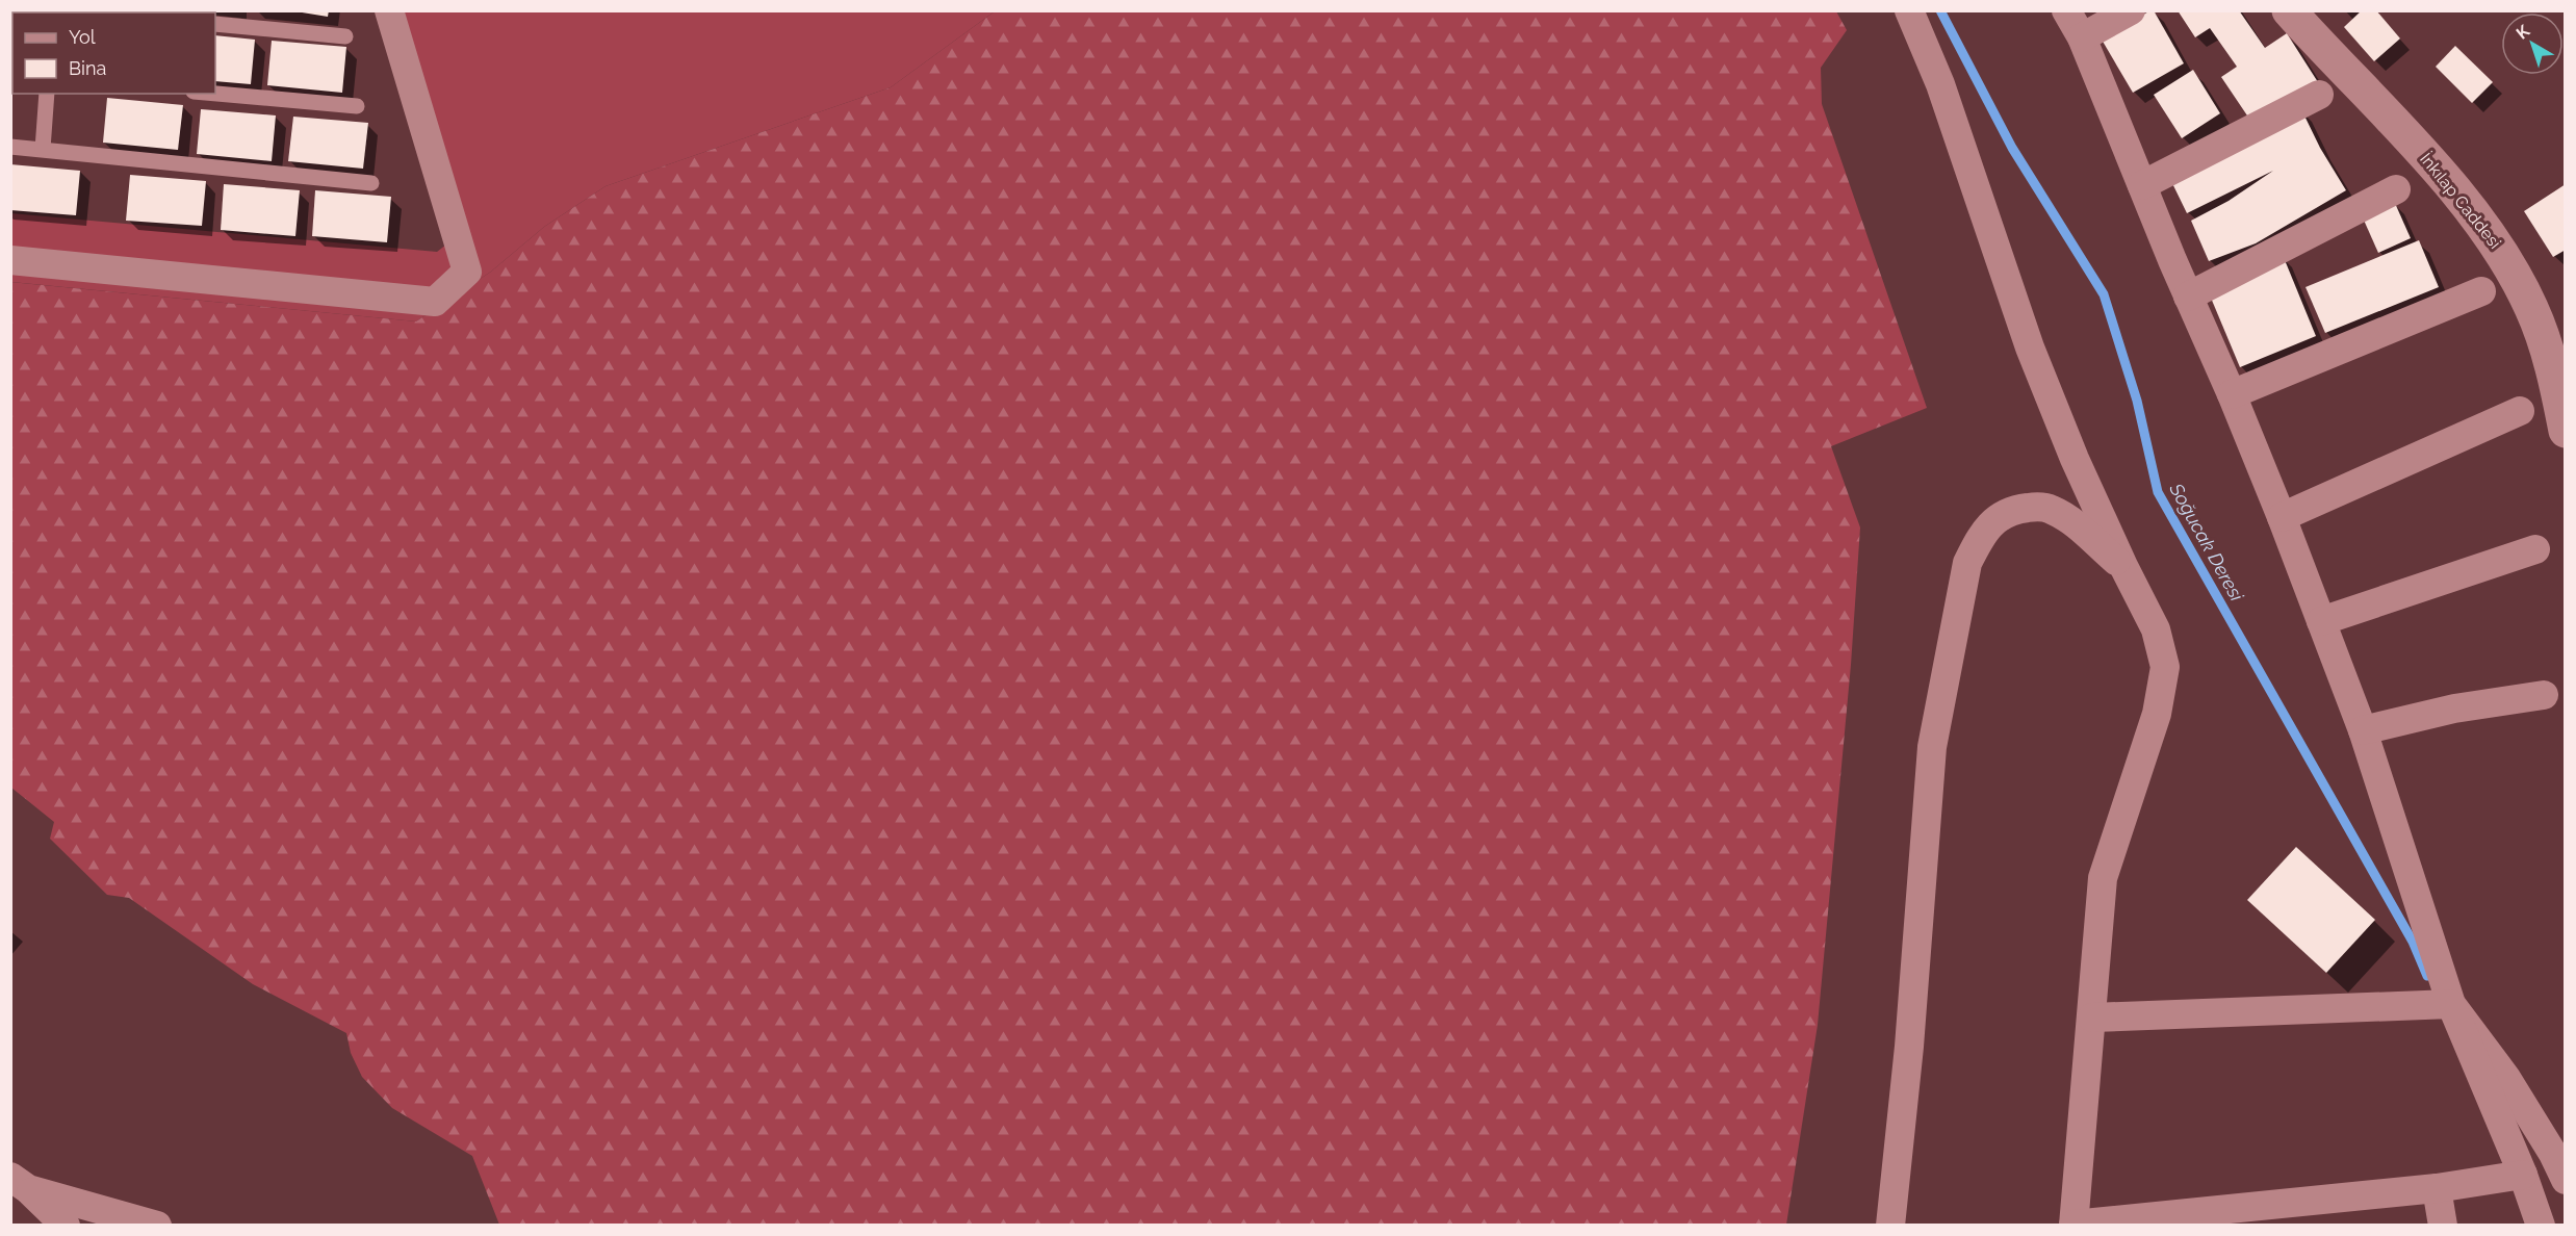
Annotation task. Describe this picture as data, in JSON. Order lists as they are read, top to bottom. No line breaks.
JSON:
{"streets":{"street":["İnkılap Caddesi"]},"water":["Soğucak Deresi"],"legend":["Yol","Bina"],"north":"top left"}
